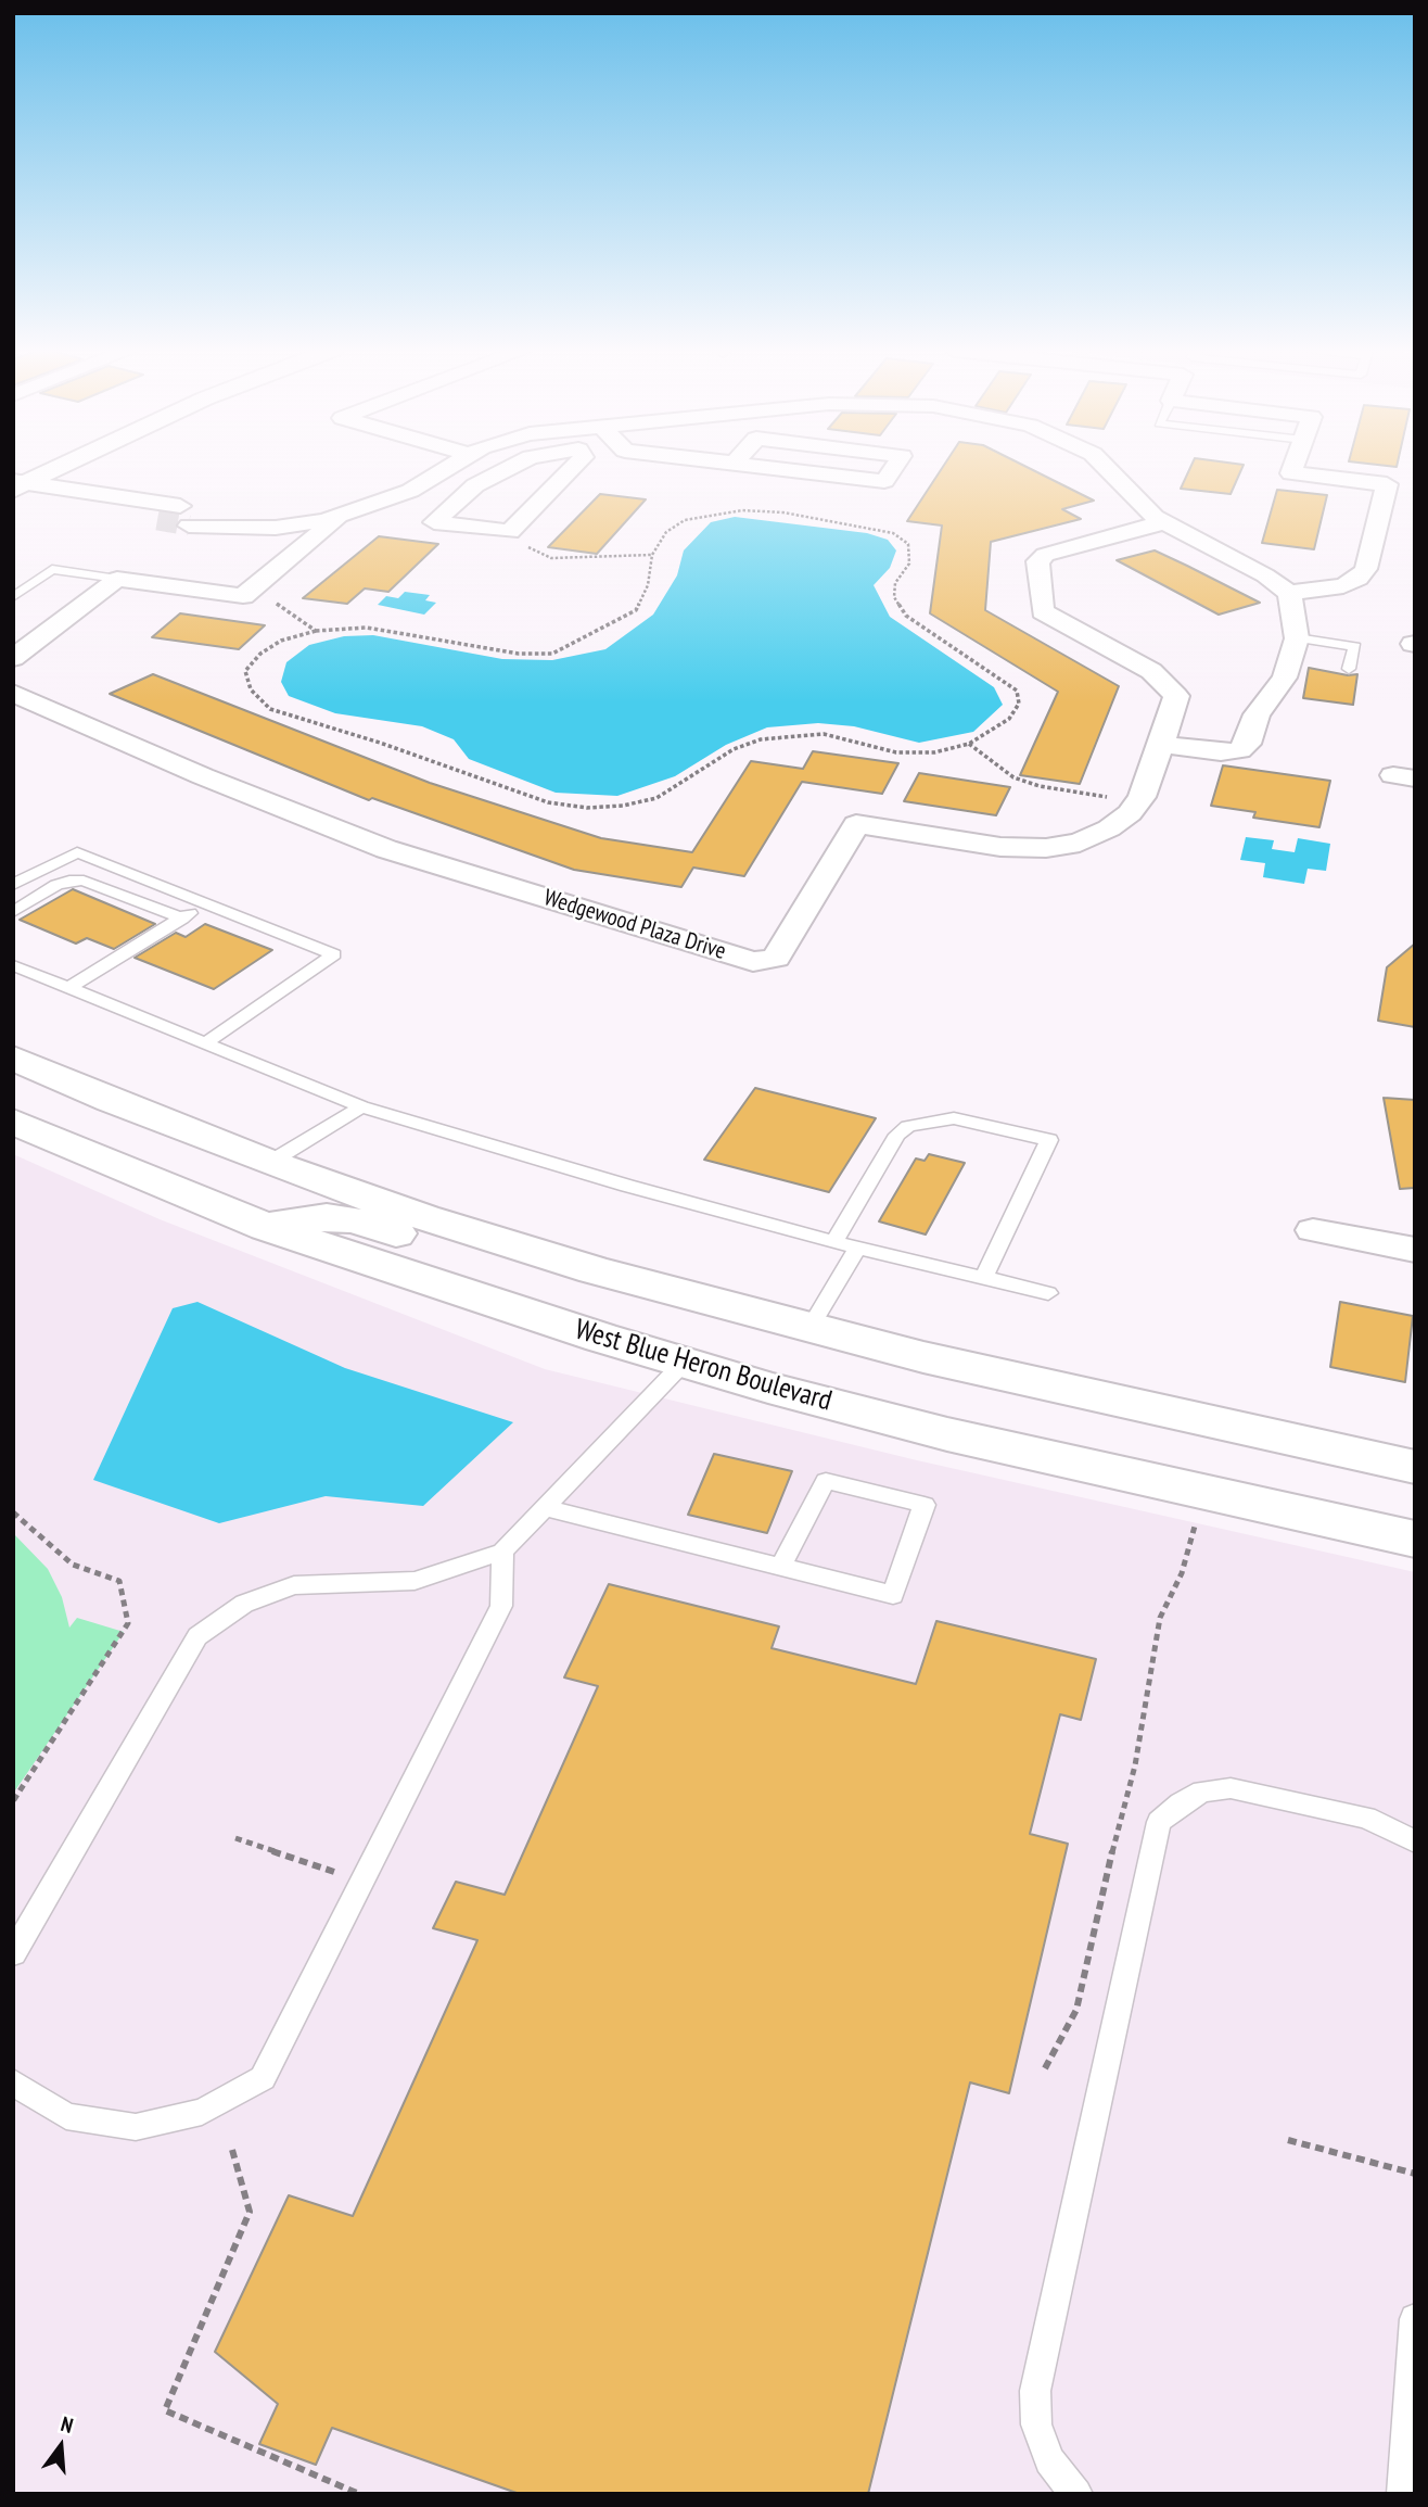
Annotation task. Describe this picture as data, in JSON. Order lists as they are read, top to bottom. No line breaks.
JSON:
{"streets":{"main road":["West Blue Heron Boulevard"],"street":["Wedgewood Plaza Drive"]},"north":"top"}
